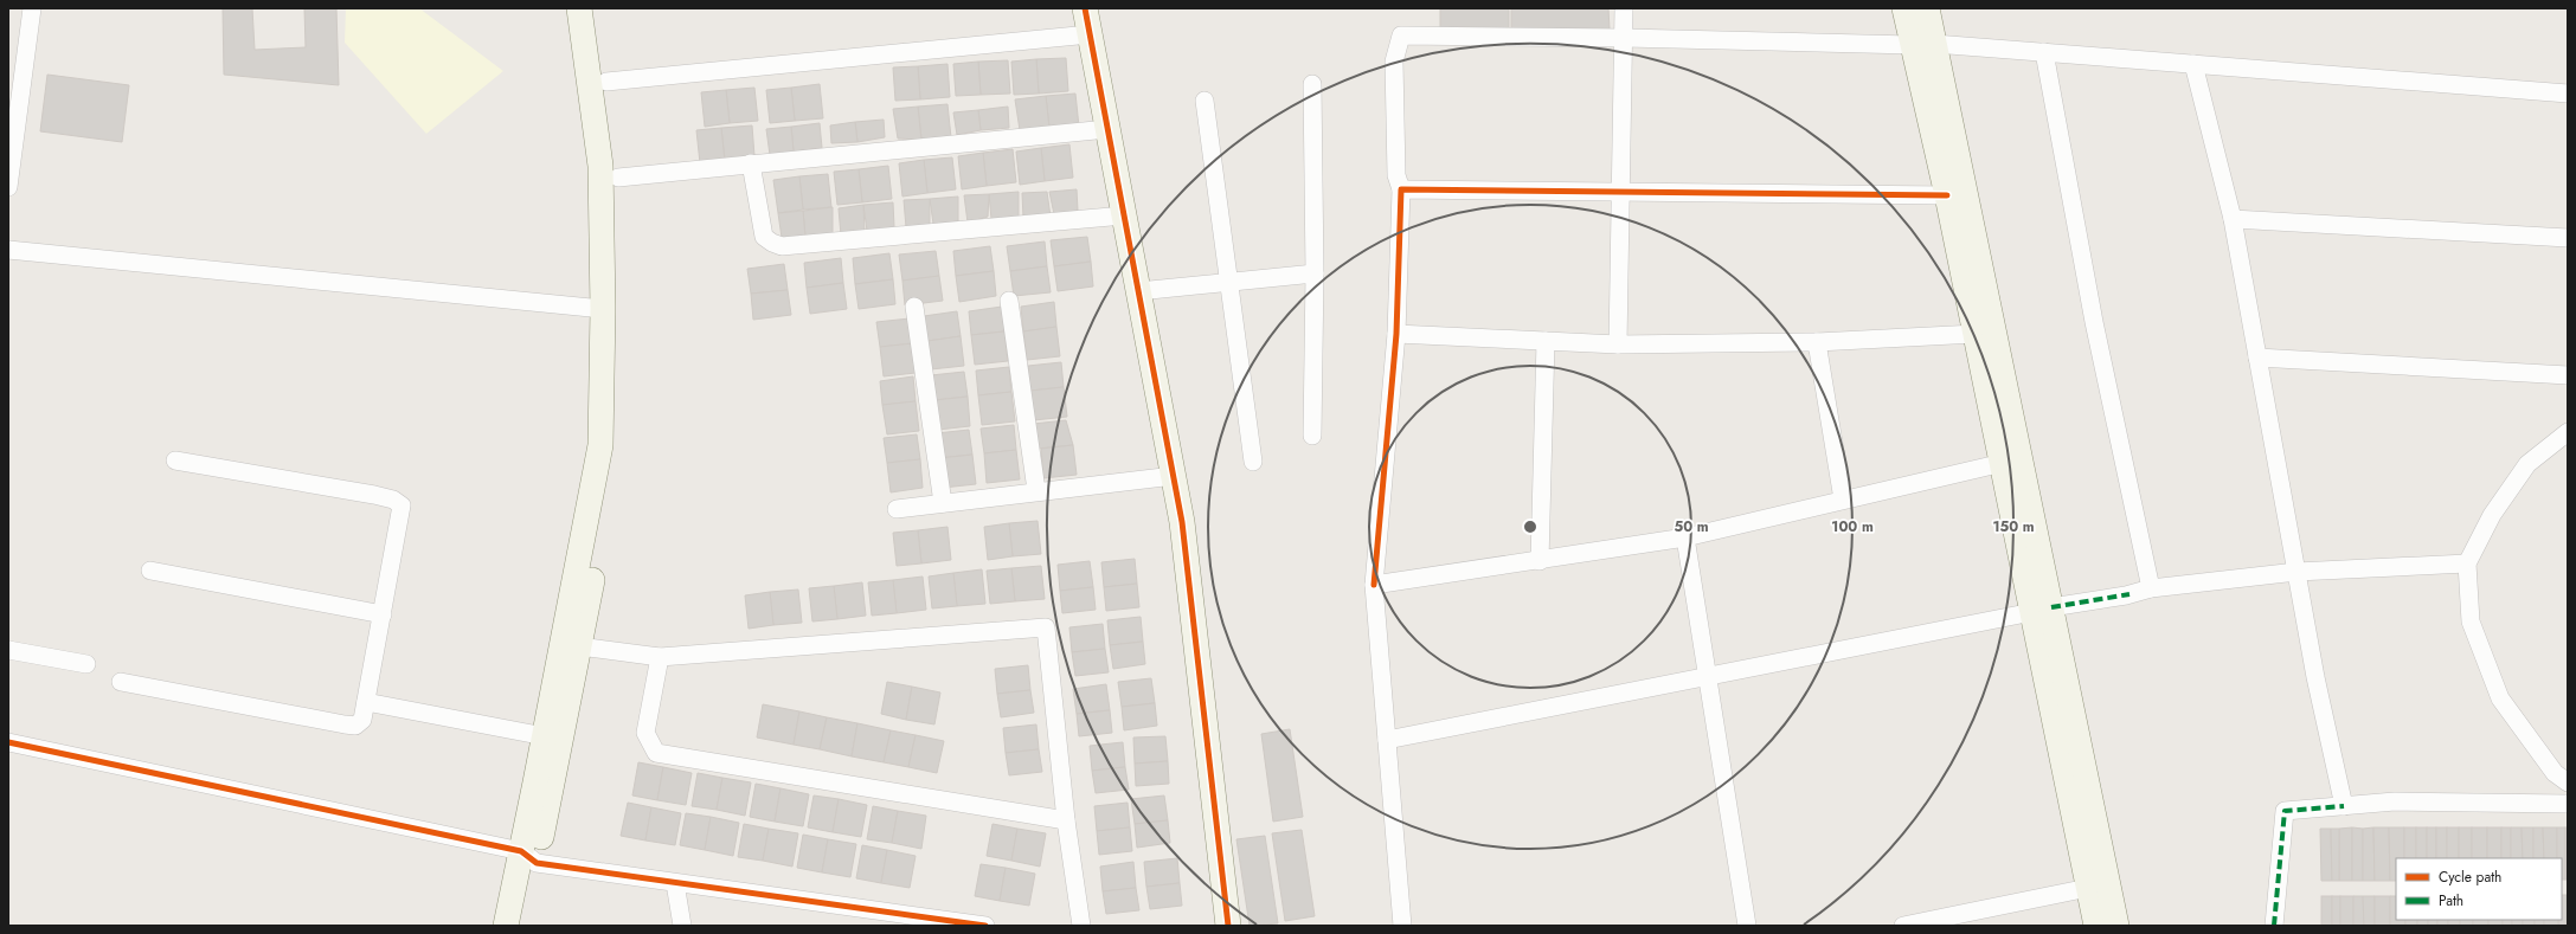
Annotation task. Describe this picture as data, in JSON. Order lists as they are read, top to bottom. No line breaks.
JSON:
{"legend":["Cycle path","Path"],"rings":["50 m","100 m","150 m"]}
